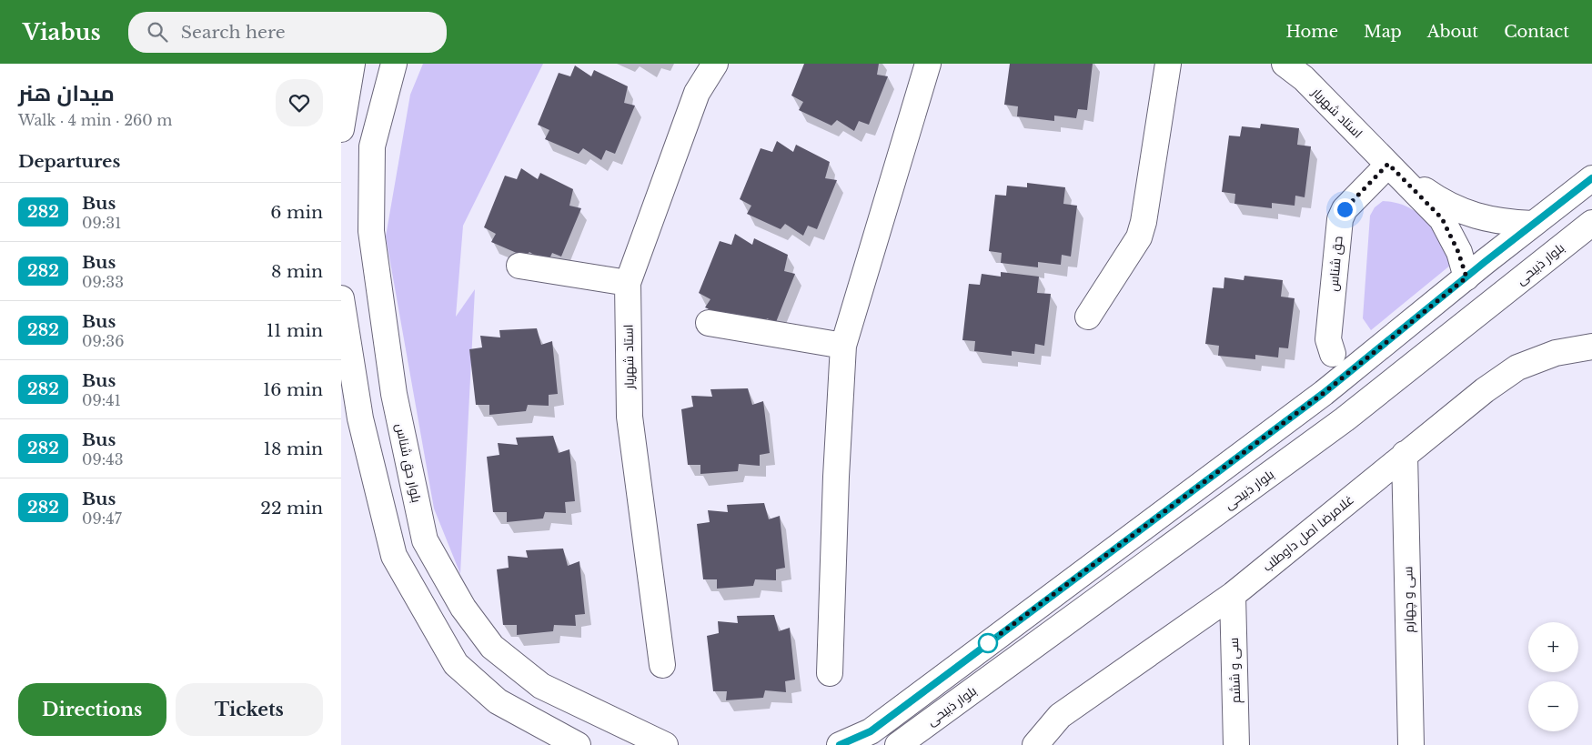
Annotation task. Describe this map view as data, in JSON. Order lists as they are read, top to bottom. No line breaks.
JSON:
{"streets":{"street":["استاد شهریار","حق شناس","بلوار ذبیحی","بلوار حق شناس","غلامرضا اصل داوطلب","سی و چهارم","سی و ششم"]},"crossings":[["استاد شهریار","حق شناس"],["غلامرضا اصل داوطلب","سی و چهارم"],["غلامرضا اصل داوطلب","سی و ششم"]],"lines":["bus line 282"],"page":{"header":"Viabus","search":"Search here","nav":["Home","Map","About","Contact"],"heading":[["میدان هنر","Walk · 4 min · 260 m"],"Departures"],"list":[{"mark":"282","name":"Bus","note":"09:31","value":"6 min"},{"mark":"282","name":"Bus","note":"09:33","value":"8 min"},{"mark":"282","name":"Bus","note":"09:36","value":"11 min"},{"mark":"282","name":"Bus","note":"09:41","value":"16 min"},{"mark":"282","name":"Bus","note":"09:43","value":"18 min"},{"mark":"282","name":"Bus","note":"09:47","value":"22 min"}],"map_buttons":["+","−"],"buttons":["Directions","Tickets"]}}
